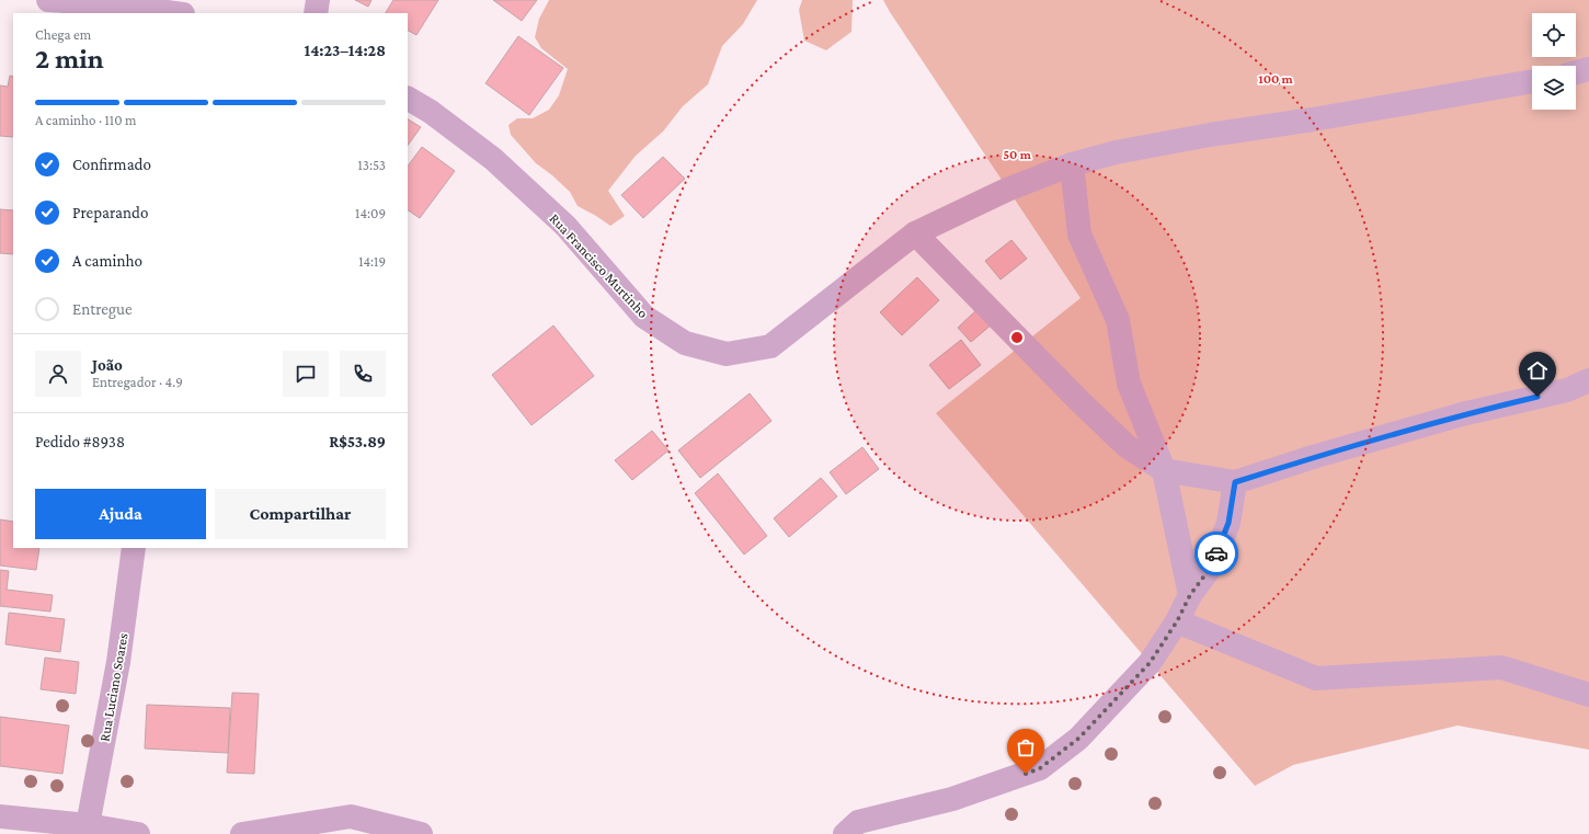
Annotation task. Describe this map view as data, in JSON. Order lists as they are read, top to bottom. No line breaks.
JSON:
{"streets":{"street":["Rua Francisco Murtinho","Rua Luciano Soares"]},"page":{"heading":["2 min","Chega em","14:23–14:28"],"panel":["João","Entregador · 4.9","Pedido #8938","R$53.89"],"bar":"A caminho · 110 m","list":[["Confirmado","13:53"],["Preparando","14:09"],["A caminho","14:19"],"Entregue"],"buttons":["Ajuda","Compartilhar"]},"rings":["100 m","50 m"]}
